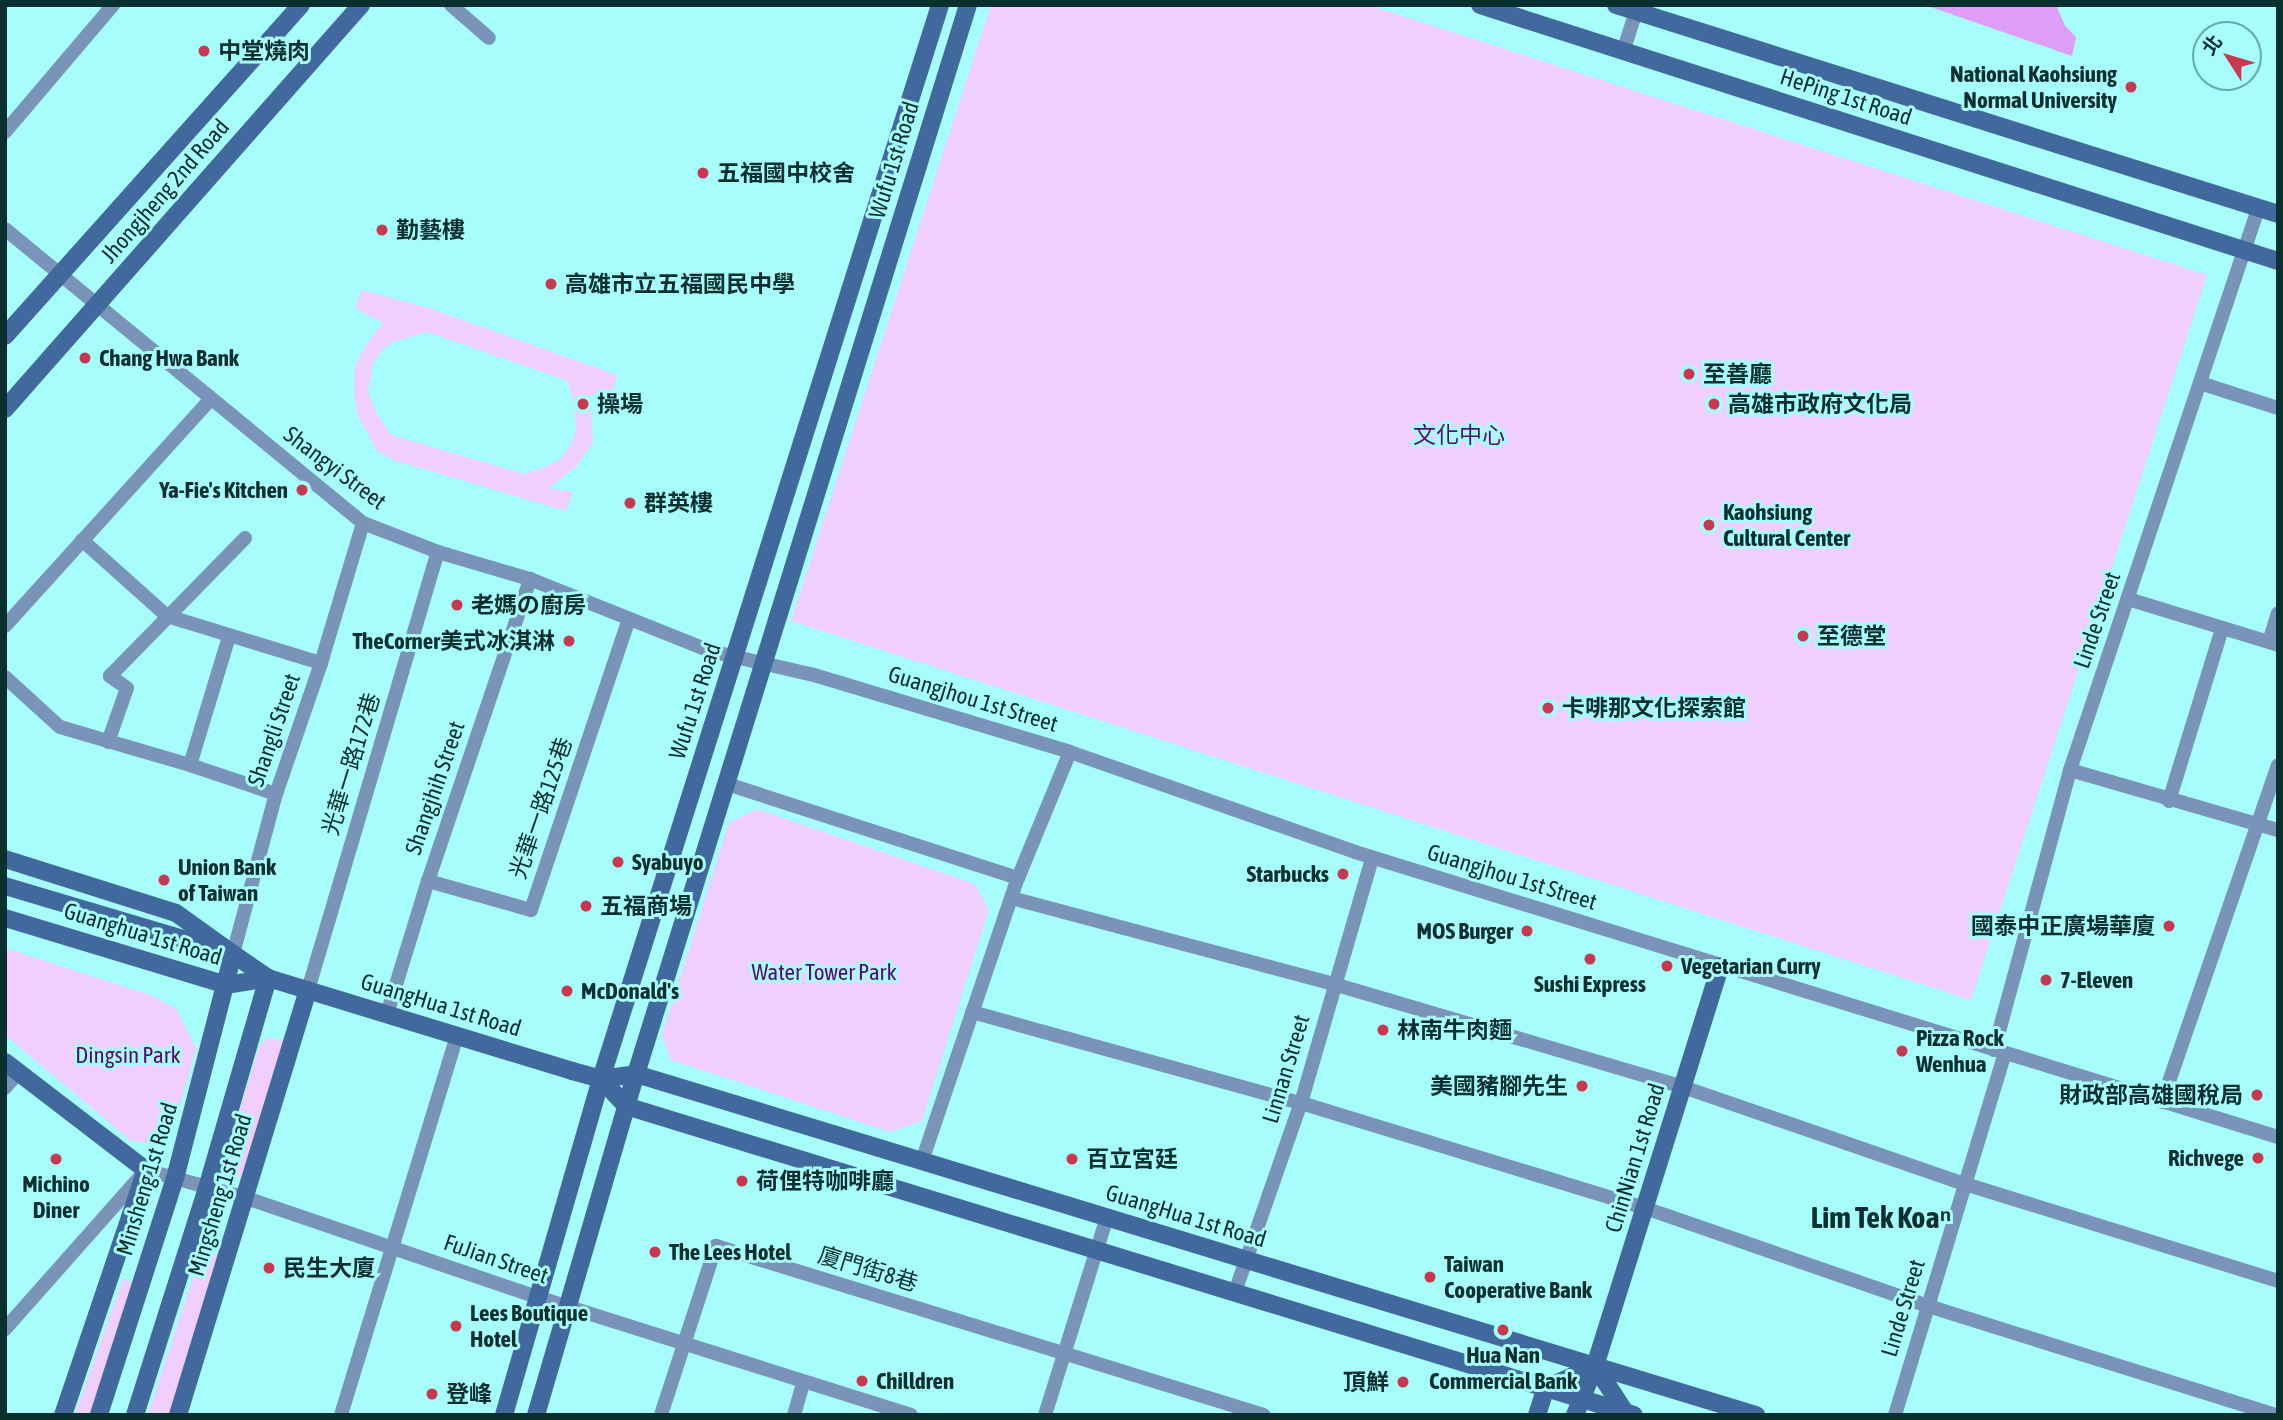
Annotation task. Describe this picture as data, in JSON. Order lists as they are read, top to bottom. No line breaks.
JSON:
{"streets":{"street":["HePing 1st Road","Wufu 1st Road","Jhongjheng 2nd Road","Shangyi Street","Linde Street","Guangjhou 1st Street","Shangli Street","光華一路172巷","Shangjhih Street","光華一路125巷","Guanghua 1st Road","GuangHua 1st Road","Linnan Street","ChinNian 1st Road","Minsheng 1st Road","Mingsheng 1st Road","FuJian Street","廈門街8巷"]},"crossings":[["HePing 1st Road","Linde Street"],["Wufu 1st Road","Shangyi Street"],["Wufu 1st Road","Guangjhou 1st Street"],["Wufu 1st Road","GuangHua 1st Road"],["Wufu 1st Road","FuJian Street"],["Jhongjheng 2nd Road","Shangyi Street"],["Shangyi Street","Guangjhou 1st Street"],["Shangyi Street","Shangli Street"],["Shangyi Street","光華一路172巷"],["Shangyi Street","Shangjhih Street"],["Shangyi Street","光華一路125巷"],["Linde Street","Guangjhou 1st Street"],["Guangjhou 1st Street","Linnan Street"],["Guangjhou 1st Street","ChinNian 1st Road"],["Shangli Street","Guanghua 1st Road"],["Shangli Street","Minsheng 1st Road"],["光華一路172巷","GuangHua 1st Road"],["光華一路172巷","Mingsheng 1st Road"],["Shangjhih Street","光華一路125巷"],["Shangjhih Street","GuangHua 1st Road"],["Guanghua 1st Road","GuangHua 1st Road"],["Guanghua 1st Road","Minsheng 1st Road"],["GuangHua 1st Road","Linnan Street"],["GuangHua 1st Road","ChinNian 1st Road"],["GuangHua 1st Road","Mingsheng 1st Road"],["Minsheng 1st Road","FuJian Street"],["Mingsheng 1st Road","FuJian Street"],["FuJian Street","廈門街8巷"]],"districts":["Lim Tek Koaⁿ"],"parks":["文化中心","Water Tower Park","Dingsin Park"],"places":["中堂燒肉","National Kaohsiung Normal University","五福國中校舍","勤藝樓","高雄市立五福國民中學","Chang Hwa Bank","至善廳","操場","高雄市政府文化局","Ya-Fie's Kitchen","群英樓","Kaohsiung Cultural Center","老媽の廚房","至德堂","TheCorner美式冰淇淋","卡啡那文化探索館","Syabuyo","Starbucks","Union Bank of Taiwan","五福商場","國泰中正廣場華廈","MOS Burger","Sushi Express","Vegetarian Curry","7-Eleven","McDonald's","林南牛肉麵","Pizza Rock Wenhua","美國豬腳先生","財政部高雄國稅局","Richvege","Michino Diner","百立宮廷","荷俚特咖啡廳","The Lees Hotel","民生大廈","Taiwan Cooperative Bank","Lees Boutique Hotel","Hua Nan Commercial Bank","Chilldren","頂鮮","登峰"],"north":"top left"}
